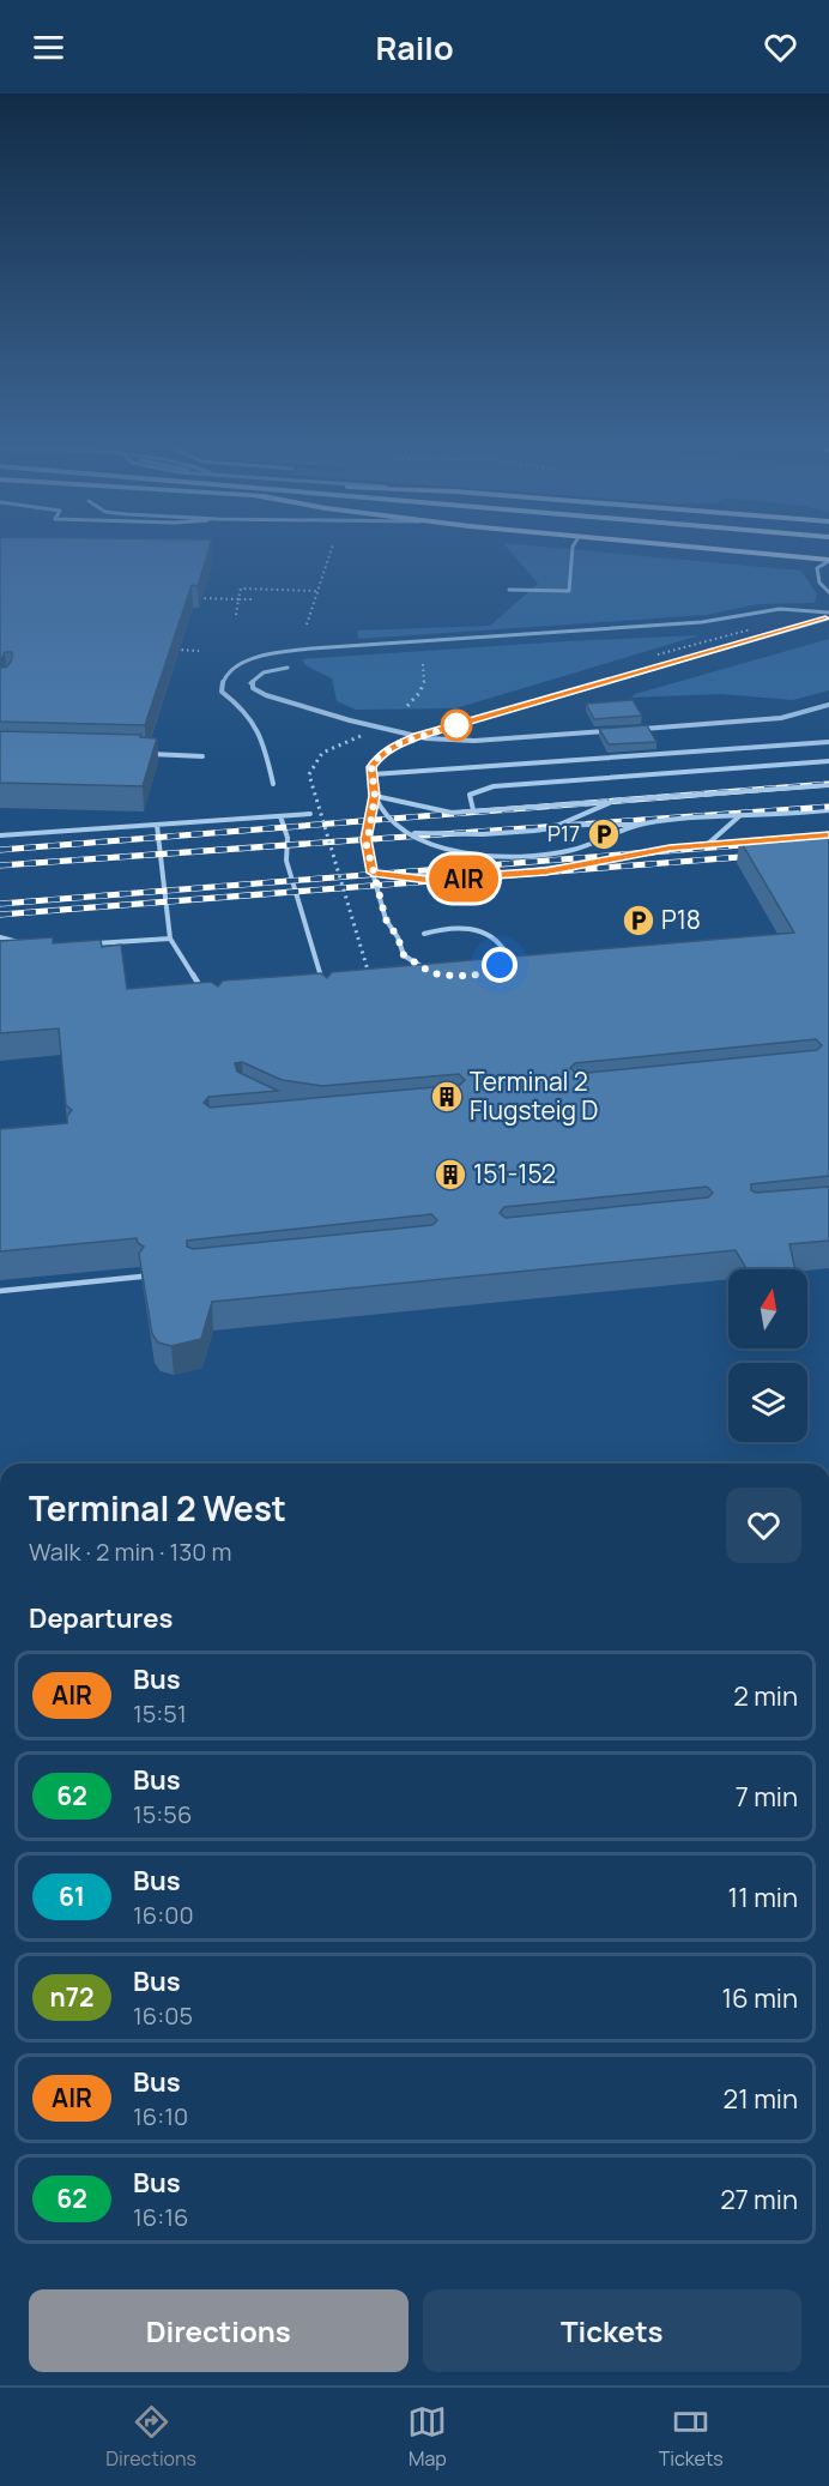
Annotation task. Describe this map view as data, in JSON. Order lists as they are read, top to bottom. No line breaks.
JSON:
{"places":{"parking":["P17","P18"],"building":["Terminal 2 Flugsteig D","151-152"]},"lines":["bus line AIR"],"north":"top","page":{"header":"Railo","on_map":"AIR","heading":[["Terminal 2 West","Walk · 2 min · 130 m"],"Departures"],"list":[{"mark":"AIR","name":"Bus","note":"15:51","value":"2 min"},{"mark":"62","name":"Bus","note":"15:56","value":"7 min"},{"mark":"61","name":"Bus","note":"16:00","value":"11 min"},{"mark":"n72","name":"Bus","note":"16:05","value":"16 min"},{"mark":"AIR","name":"Bus","note":"16:10","value":"21 min"},{"mark":"62","name":"Bus","note":"16:16","value":"27 min"}],"buttons":["Directions","Tickets"],"tabs":["Directions","Map","Tickets"]}}
